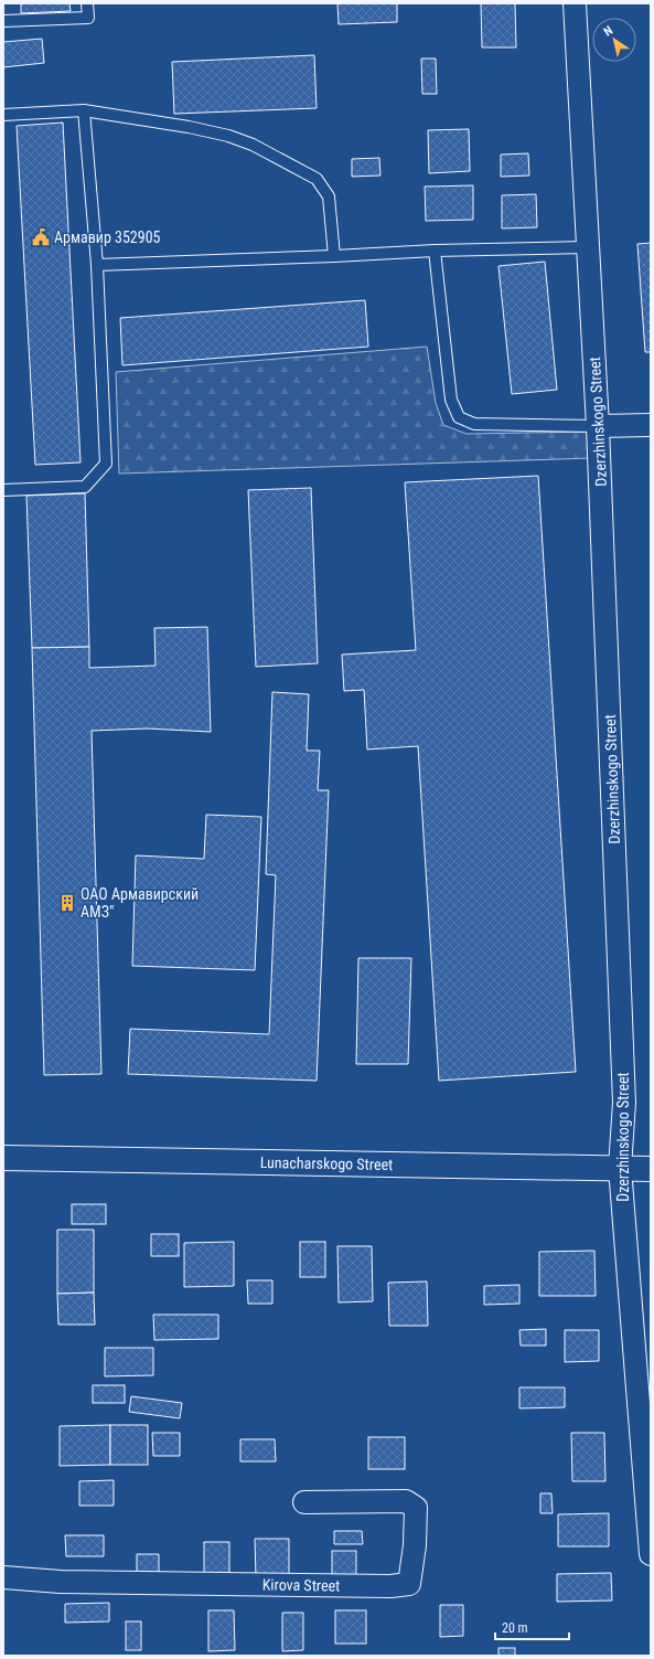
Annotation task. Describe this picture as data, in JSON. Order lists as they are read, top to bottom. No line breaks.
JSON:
{"streets":{"street":["Dzerzhinskogo Street","Lunacharskogo Street","Kirova Street"]},"crossings":[["Dzerzhinskogo Street","Lunacharskogo Street"]],"places":{"public building":["Армавир 352905"],"building":["ОАО Армавирский АМЗ\""]},"scale_bar":"20 m","north":"top left"}
